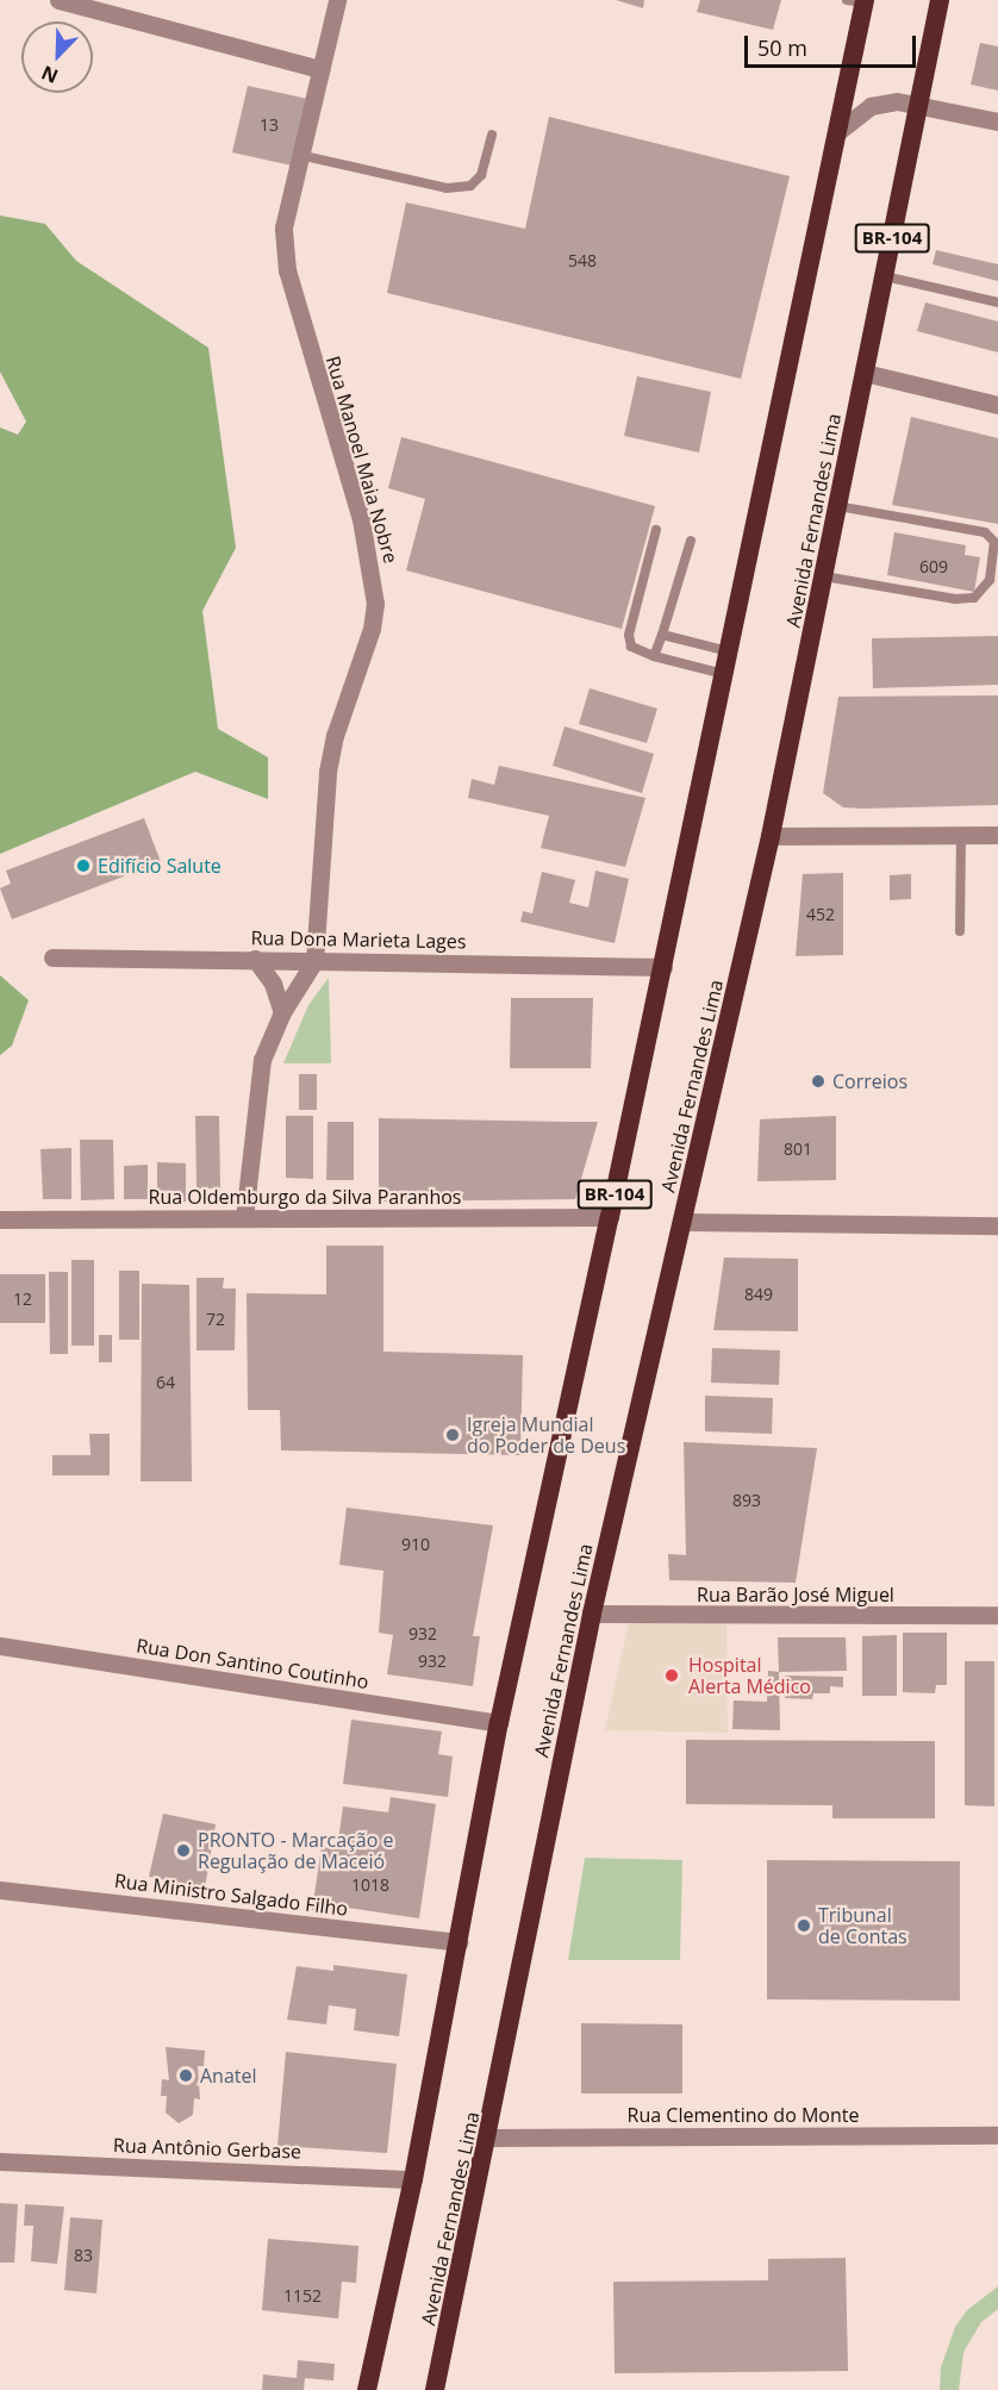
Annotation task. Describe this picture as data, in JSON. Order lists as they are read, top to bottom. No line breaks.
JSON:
{"streets":{"highway":["BR-104","Avenida Fernandes Lima"],"street":["Rua Manoel Maia Nobre","Rua Dona Marieta Lages","Rua Oldemburgo da Silva Paranhos","Rua Barão José Miguel","Rua Don Santino Coutinho","Rua Ministro Salgado Filho","Rua Clementino do Monte","Rua Antônio Gerbase"]},"crossings":[["BR-104","Rua Dona Marieta Lages"],["BR-104","Rua Oldemburgo da Silva Paranhos"],["BR-104","Rua Don Santino Coutinho"],["BR-104","Rua Ministro Salgado Filho"],["BR-104","Rua Antônio Gerbase"],["Rua Manoel Maia Nobre","Rua Dona Marieta Lages"],["Rua Manoel Maia Nobre","Rua Oldemburgo da Silva Paranhos"],["Avenida Fernandes Lima","Rua Barão José Miguel"],["Avenida Fernandes Lima","Rua Clementino do Monte"]],"places":["Edifício Salute","Correios","Igreja Mundial do Poder de Deus","Hospital Alerta Médico","PRONTO - Marcação e Regulação de Maceió","Tribunal de Contas","Anatel"],"house_numbers":["13","548","609","452","801","849","12","72","64","893","910","932","932","1018","83","1152"],"scale_bar":"50 m","north":"bottom left"}
